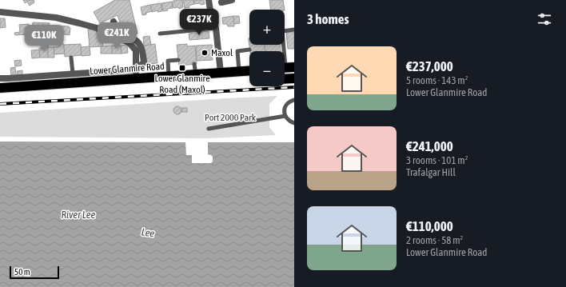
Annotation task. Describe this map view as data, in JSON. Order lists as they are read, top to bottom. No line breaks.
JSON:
{"streets":{"highway":["Lower Glanmire Road"]},"water":["River Lee","Lee"],"parks":["Port 2000 Park"],"places":{"other":["Maxol"],"transit":["Lower Glanmire Road (Maxol)"]},"scale_bar":"50 m","page":{"heading":"3 homes","price":["€237K","€241K","€110K"],"map_buttons":["+","−"],"list":[{"name":"€237,000","note":"5 rooms · 143 m² · Lower Glanmire Road"},{"name":"€241,000","note":"3 rooms · 101 m² · Trafalgar Hill"},{"name":"€110,000","note":"2 rooms · 58 m² · Lower Glanmire Road"}],"scale":"50 m"}}
